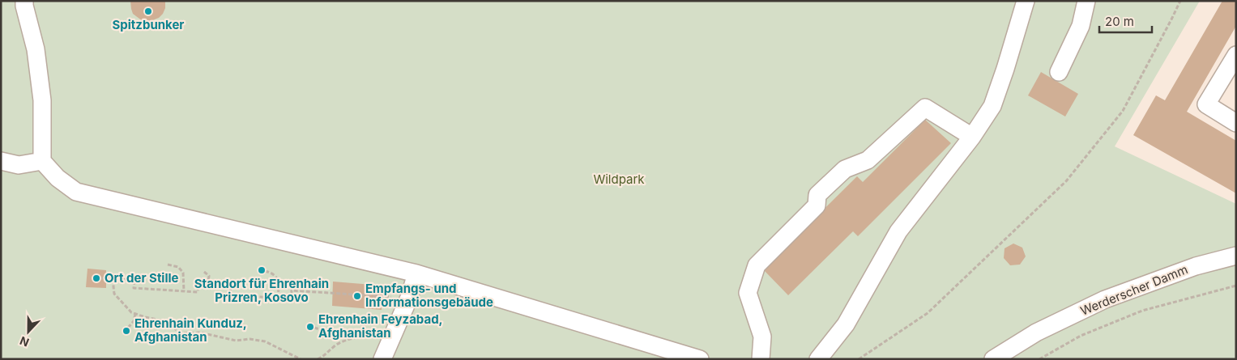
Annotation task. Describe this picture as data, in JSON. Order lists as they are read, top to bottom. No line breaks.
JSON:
{"streets":{"street":["Werderscher Damm"]},"parks":["Wildpark"],"places":["Spitzbunker","Standort für Ehrenhain Prizren, Kosovo","Ort der Stille","Empfangs- und Informationsgebäude","Ehrenhain Feyzabad, Afghanistan","Ehrenhain Kunduz, Afghanistan"],"scale_bar":"20 m","north":"bottom"}
